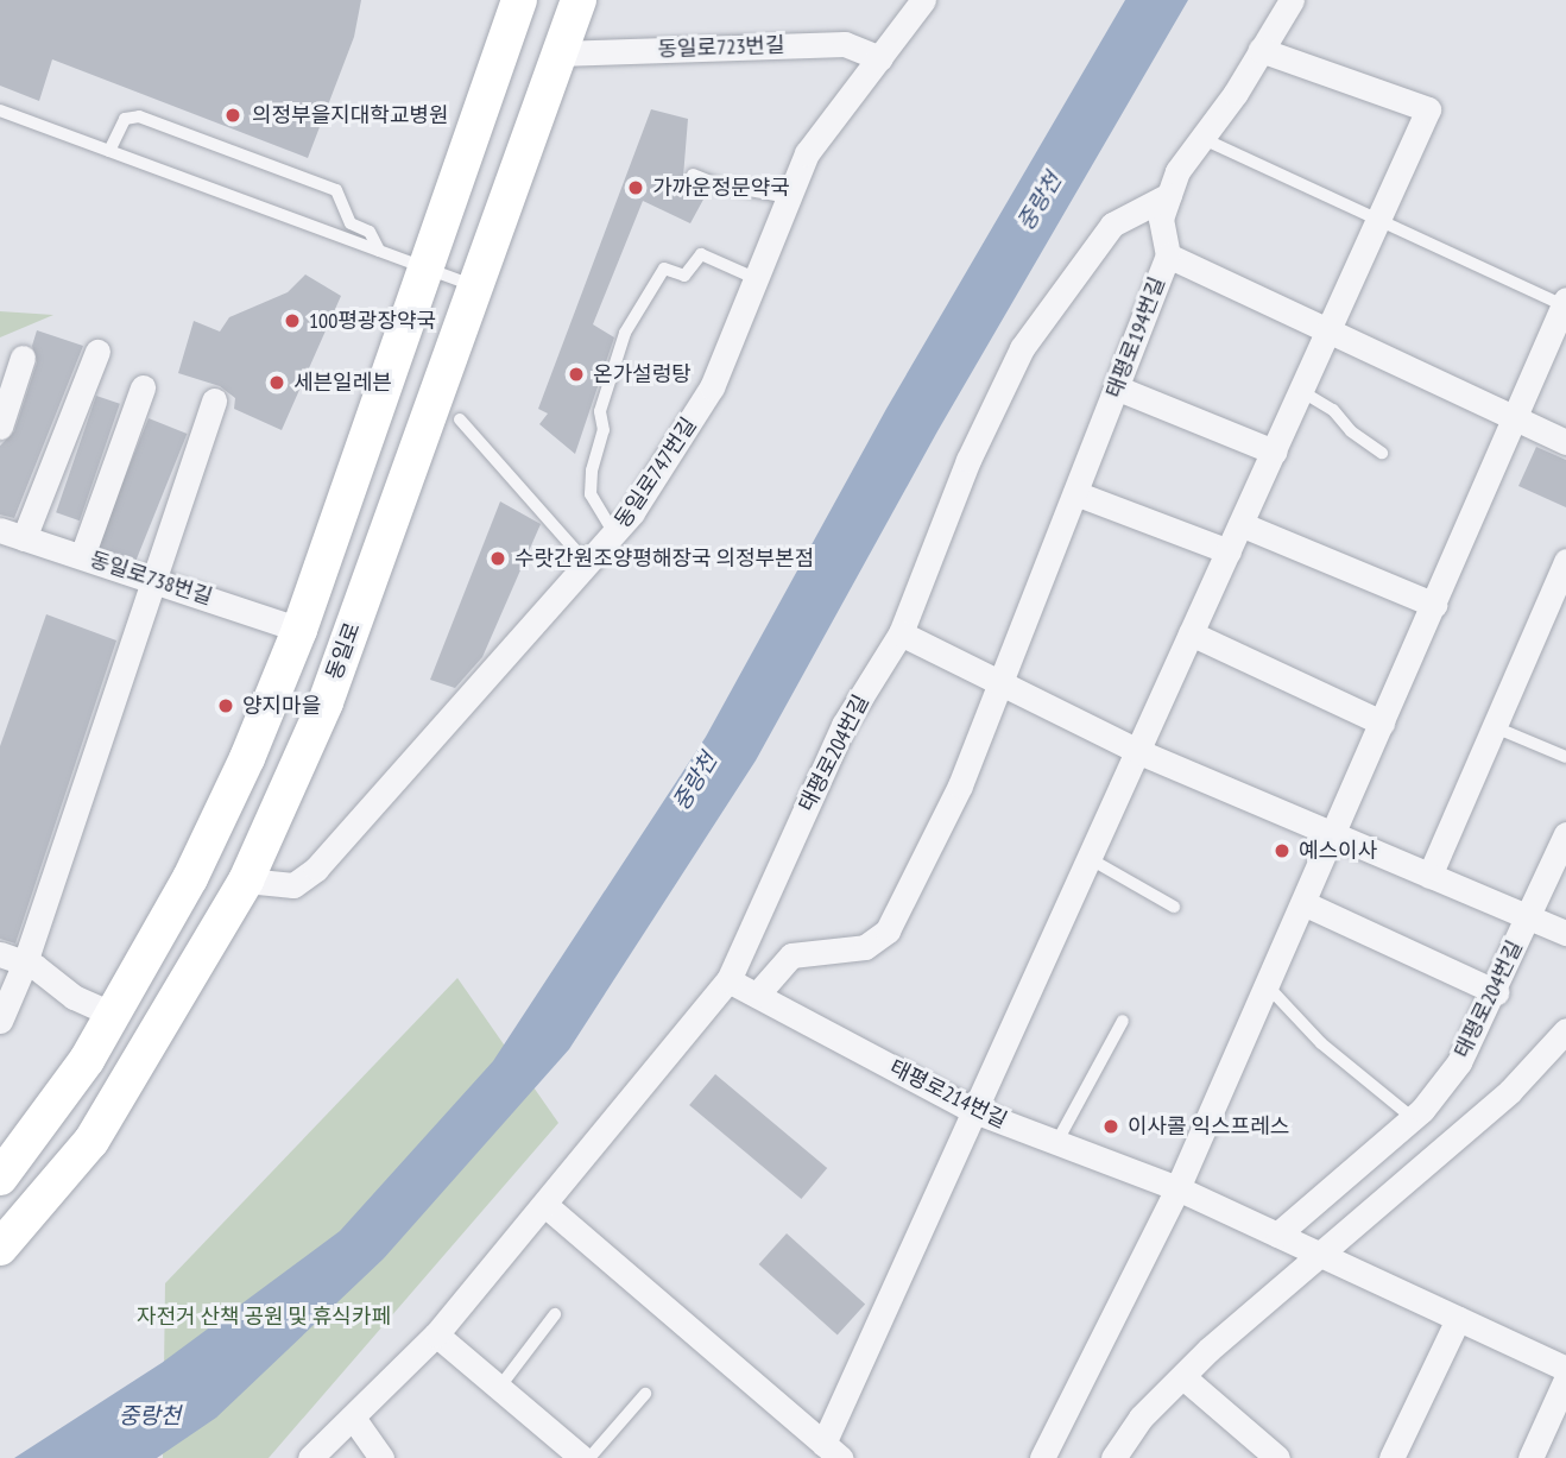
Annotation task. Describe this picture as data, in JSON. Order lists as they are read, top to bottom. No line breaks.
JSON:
{"streets":{"street":["동일로723번길","태평로194번길","동일로747번길","동일로738번길","동일로","태평로204번길","태평로214번길"]},"crossings":[["동일로723번길","동일로747번길"],["동일로723번길","동일로"],["태평로194번길","태평로204번길"],["동일로747번길","동일로"],["태평로204번길","태평로214번길"]],"water":["중랑천"],"parks":["자전거 산책 공원 및 휴식카페"],"places":["의정부을지대학교병원","가까운정문약국","100평광장약국","온가설렁탕","세븐일레븐","수랏간원조양평해장국 의정부본점","양지마을","예스이사","이사콜 익스프레스"]}
